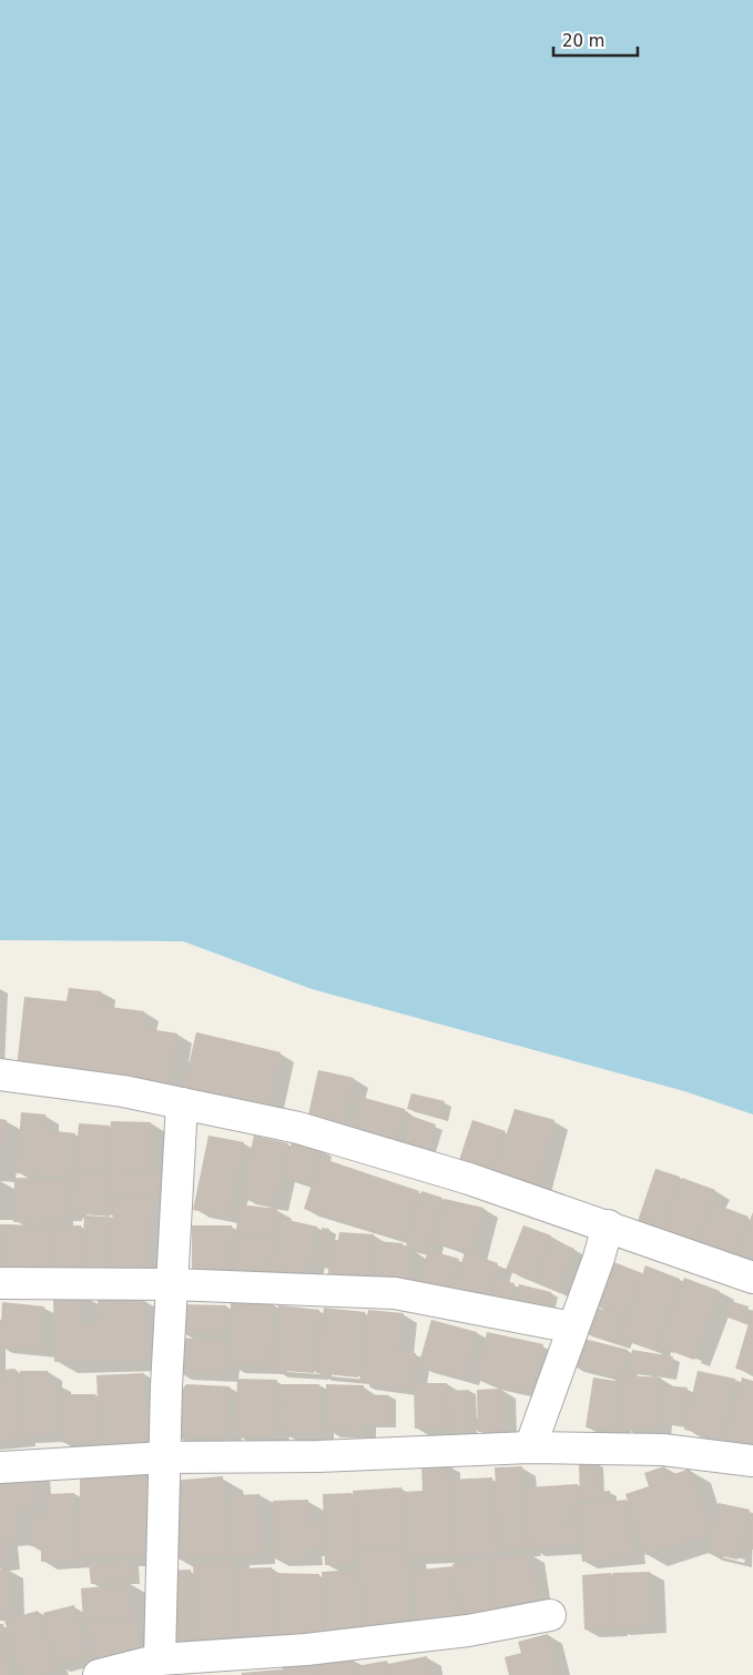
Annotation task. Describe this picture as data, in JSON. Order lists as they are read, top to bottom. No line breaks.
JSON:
{"scale_bar":"20 m"}
